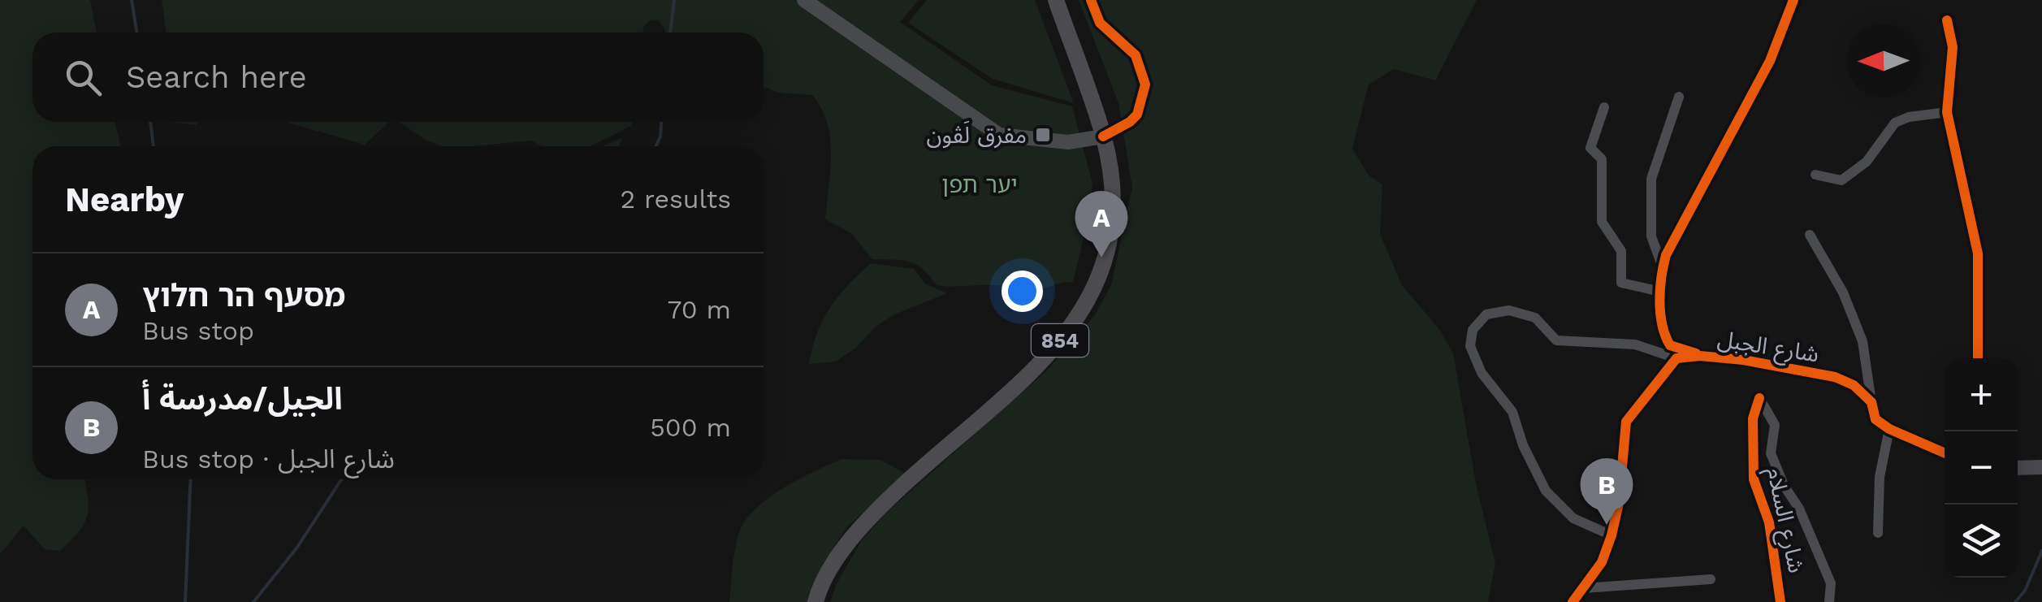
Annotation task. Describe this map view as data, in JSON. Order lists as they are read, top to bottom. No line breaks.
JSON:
{"streets":{"main road":["854"],"street":["شارع الجبل","شارع السلام"]},"parks":["יער תפן"],"places":{"transit":["مفرق لَڤون"]},"north":"left","page":{"search":"Search here","heading":["Nearby","2 results"],"pins":["A","B"],"list":[{"mark":"A","name":"מסעף הר חלוץ","note":"Bus stop","value":"70 m"},{"mark":"B","name":"الجيل/مدرسة أ","note":"Bus stop · شارع الجبل","value":"500 m"}],"map_buttons":["+","−"]}}
